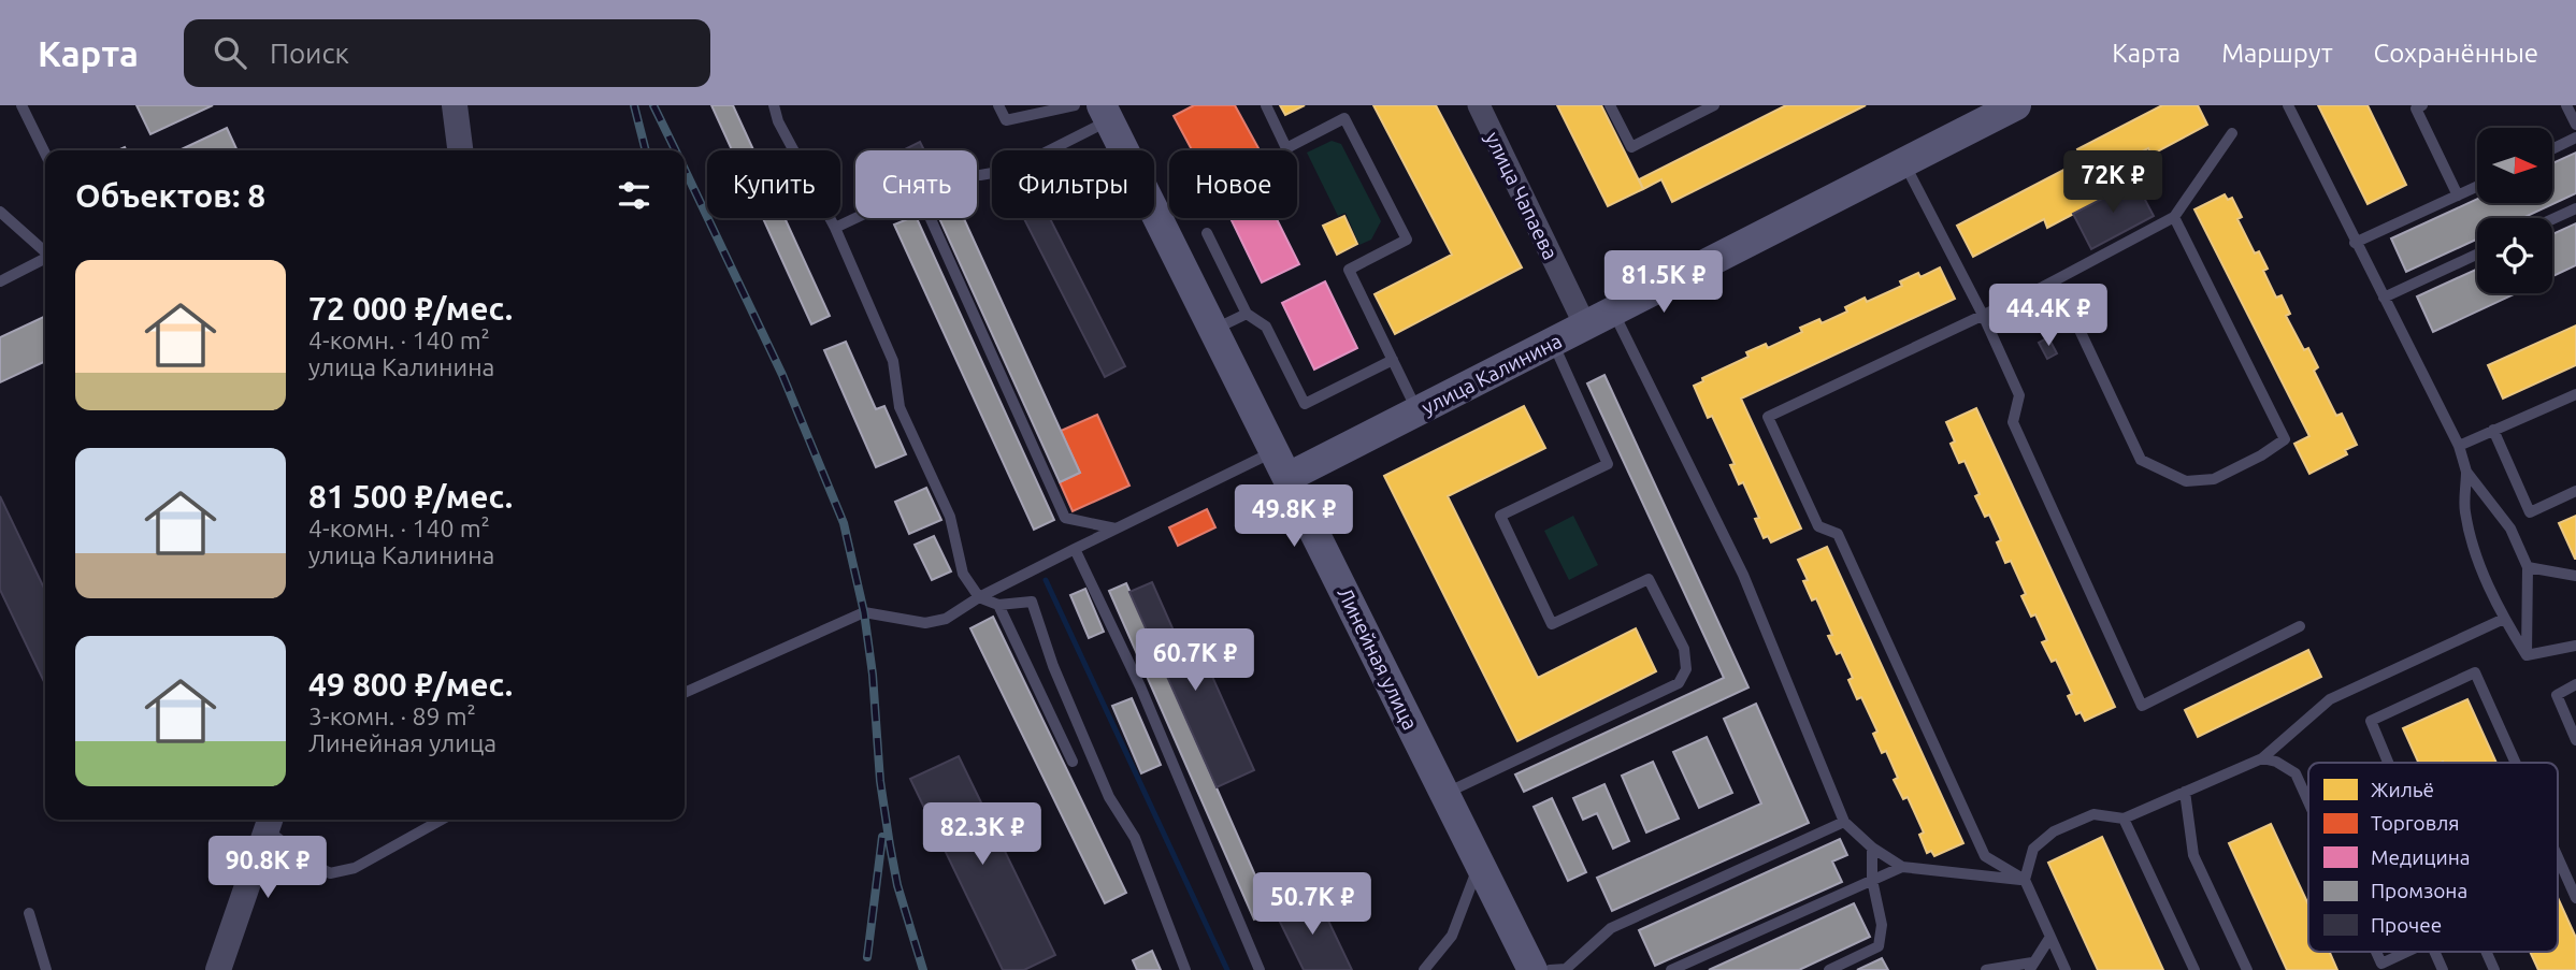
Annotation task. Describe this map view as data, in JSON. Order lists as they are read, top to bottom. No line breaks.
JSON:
{"streets":{"main road":["улица Калинина","Линейная улица"],"street":["улица Чапаева"]},"crossings":[["улица Чапаева","улица Калинина"],["улица Калинина","Линейная улица"]],"legend":["Жильё","Торговля","Медицина","Промзона","Прочее"],"north":"right","page":{"header":"Карта","search":"Поиск","nav":["Карта","Маршрут","Сохранённые"],"price":["72K ₽","81.5K ₽","44.4K ₽","49.8K ₽","60.7K ₽","82.3K ₽","90.8K ₽","50.7K ₽"],"chip":["Купить","Снять","Фильтры","Новое"],"heading":"Объектов: 8","list":[{"name":"72 000 ₽/мес.","note":"4-комн. · 140 m² · улица Калинина"},{"name":"81 500 ₽/мес.","note":"4-комн. · 140 m² · улица Калинина"},{"name":"49 800 ₽/мес.","note":"3-комн. · 89 m² · Линейная улица"}]}}
